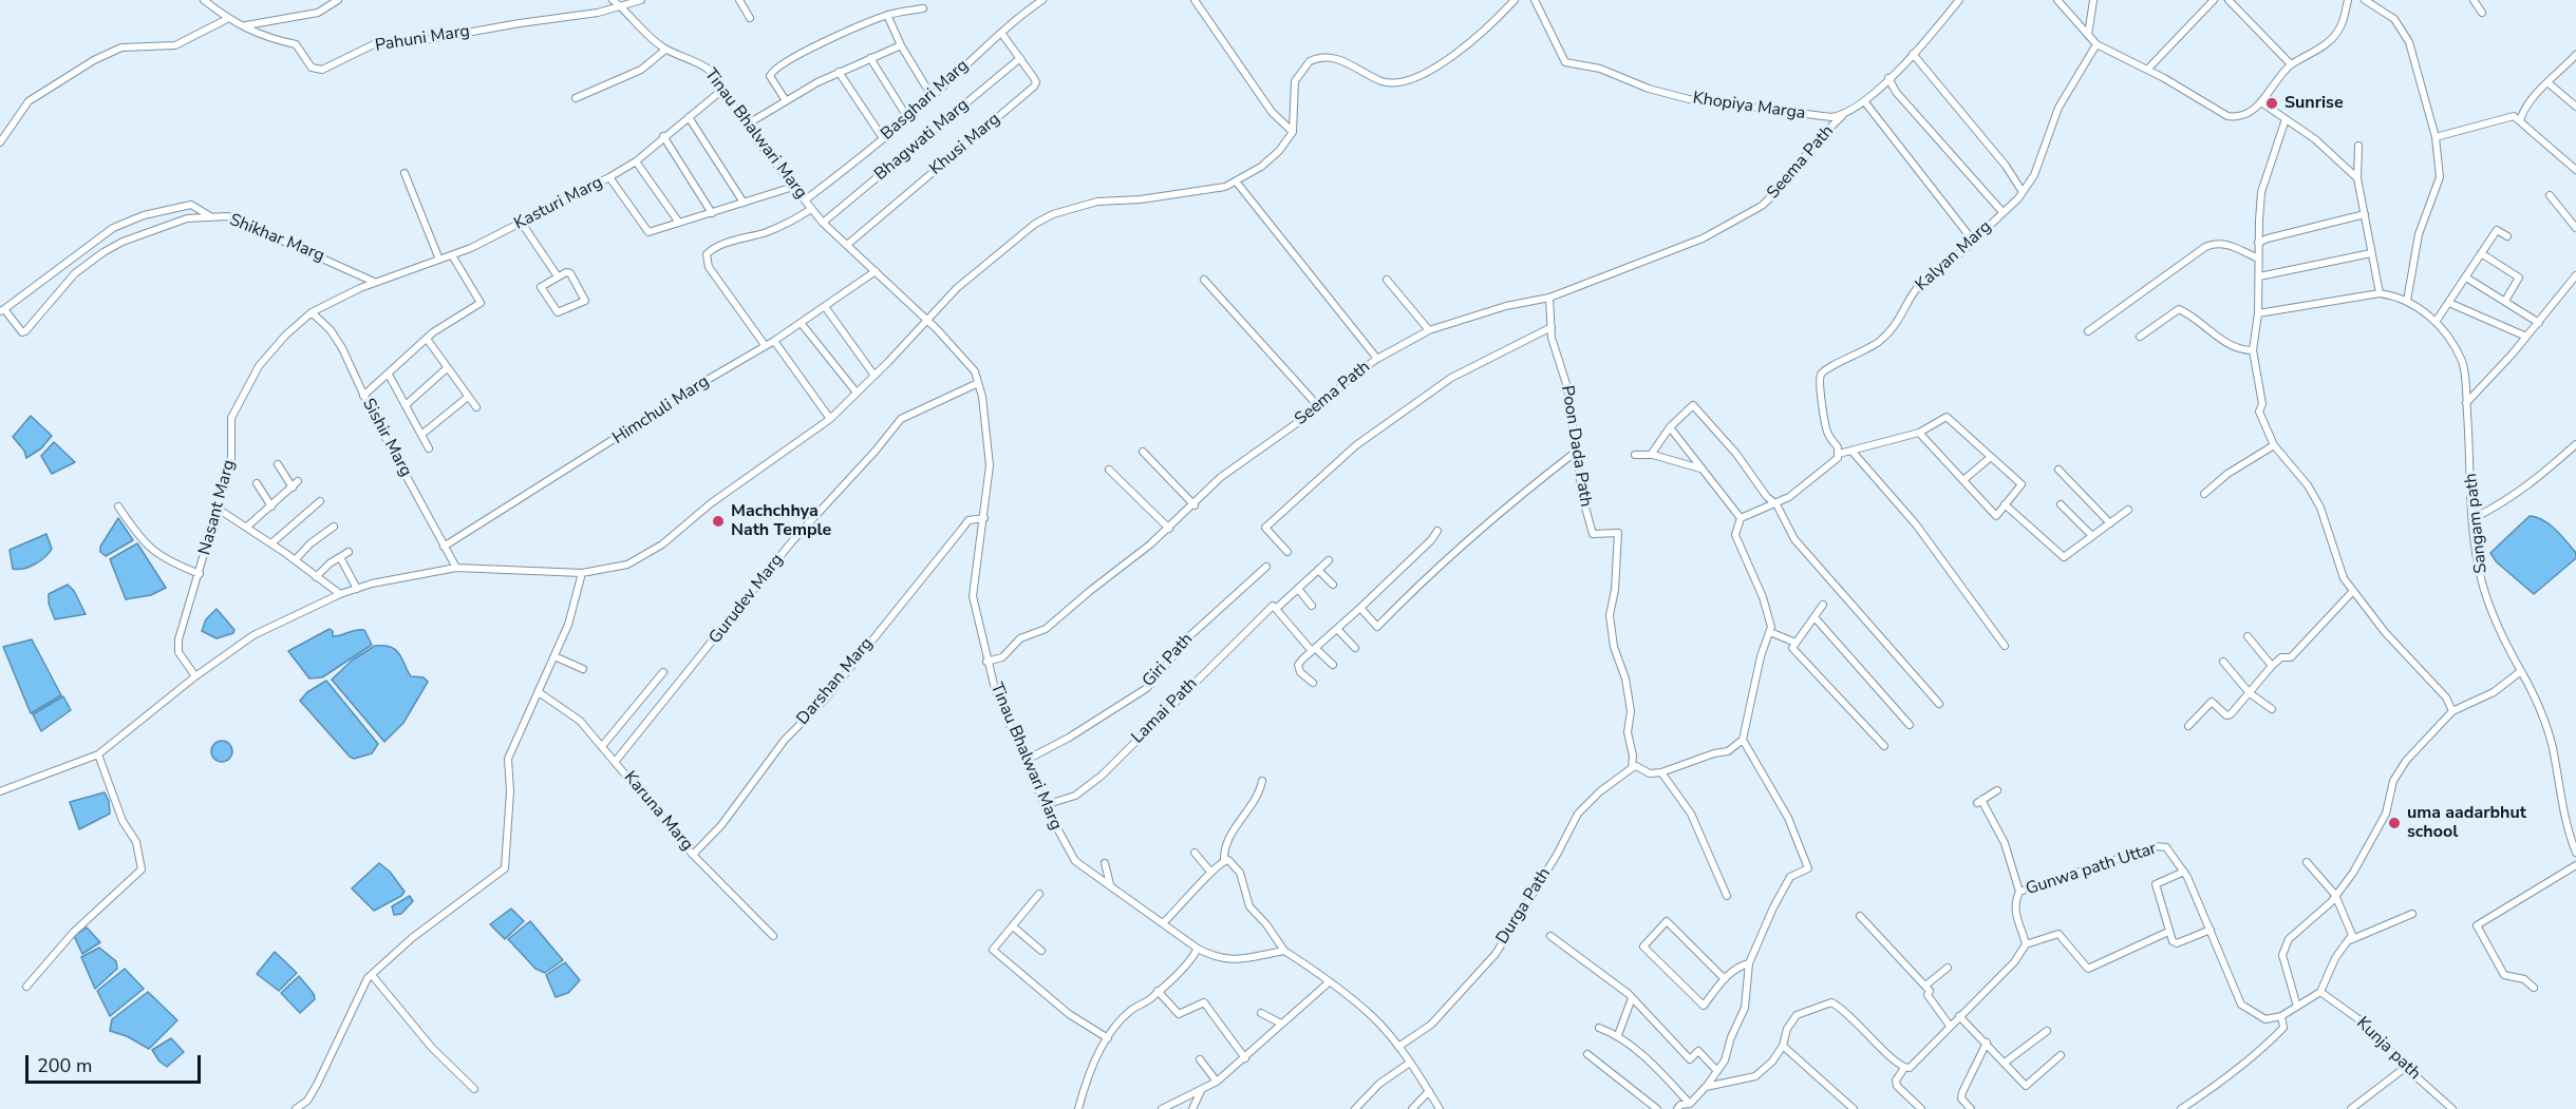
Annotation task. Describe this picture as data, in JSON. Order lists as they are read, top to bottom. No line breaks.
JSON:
{"streets":{"street":["Pahuni Marg","Basghari Marg","Khopiya Marga","Tinau Bhalwari Marg","Bhagwati Marg","Khusi Marg","Seema Path","Kasturi Marg","Shikhar Marg","Kalyan Marg","Himchuli Marg","Sishir Marg","Poon Dada Path","Nasant Marg","Sangam path","Gurudev Marg","Giri Path","Darshan Marg","Lamai Path","Karuna Marg","Gunwa path Uttar","Durga Path","Kunja path"]},"crossings":[["Pahuni Marg","Tinau Bhalwari Marg"],["Basghari Marg","Tinau Bhalwari Marg"],["Basghari Marg","Khusi Marg"],["Khopiya Marga","Seema Path"],["Tinau Bhalwari Marg","Bhagwati Marg"],["Tinau Bhalwari Marg","Khusi Marg"],["Tinau Bhalwari Marg","Seema Path"],["Tinau Bhalwari Marg","Kasturi Marg"],["Tinau Bhalwari Marg","Himchuli Marg"],["Tinau Bhalwari Marg","Gurudev Marg"],["Tinau Bhalwari Marg","Giri Path"],["Tinau Bhalwari Marg","Darshan Marg"],["Tinau Bhalwari Marg","Lamai Path"],["Bhagwati Marg","Khusi Marg"],["Seema Path","Poon Dada Path"],["Kasturi Marg","Shikhar Marg"],["Kasturi Marg","Nasant Marg"],["Shikhar Marg","Nasant Marg"],["Himchuli Marg","Sishir Marg"],["Sishir Marg","Nasant Marg"],["Poon Dada Path","Durga Path"],["Gurudev Marg","Karuna Marg"],["Darshan Marg","Karuna Marg"]],"places":["Sunrise","Machchhya Nath Temple","uma aadarbhut school"],"scale_bar":"200 m"}
